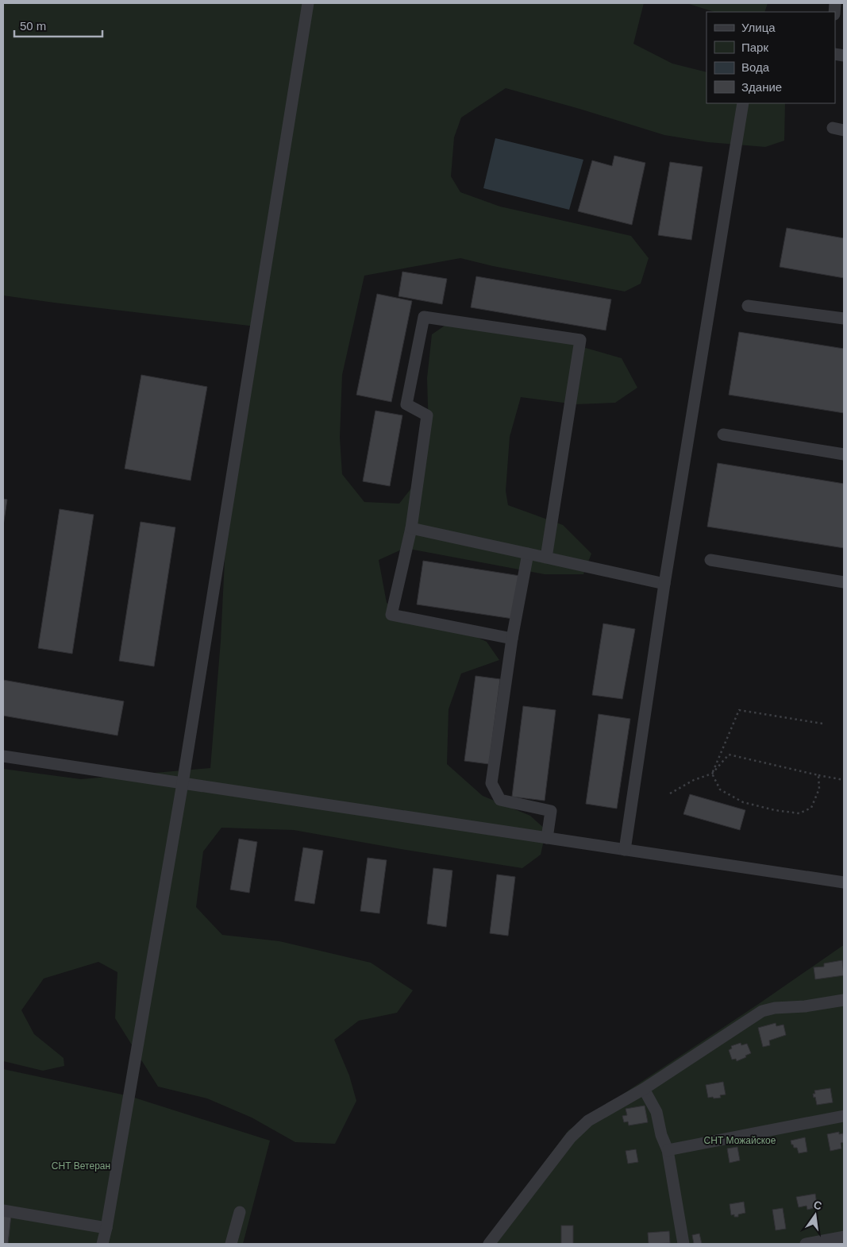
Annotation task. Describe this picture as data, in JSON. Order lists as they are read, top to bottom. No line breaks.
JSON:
{"parks":["СНТ Можайское","СНТ Ветеран"],"legend":["Улица","Парк","Вода","Здание"],"scale_bar":"50 m","north":"top"}
